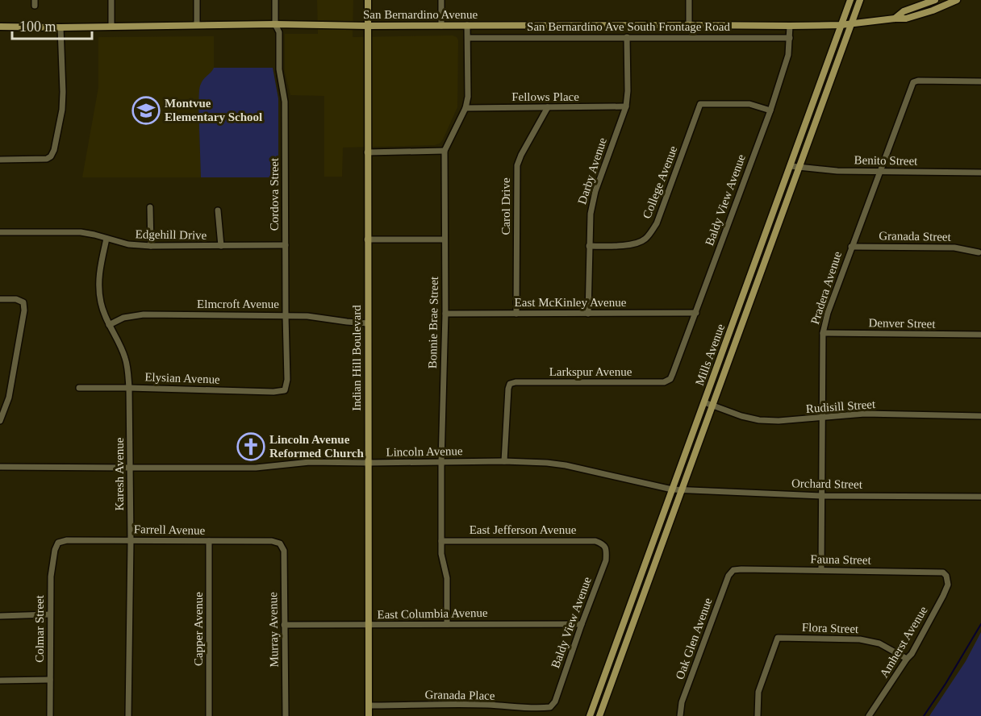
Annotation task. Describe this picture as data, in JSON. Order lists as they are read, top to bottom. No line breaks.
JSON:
{"streets":{"main road":["San Bernardino Avenue","Mills Avenue","Indian Hill Boulevard"],"street":["San Bernardino Ave South Frontage Road","Fellows Place","Benito Street","Darby Avenue","College Avenue","Cordova Street","Baldy View Avenue","Carol Drive","Edgehill Drive","Granada Street","Pradera Avenue","East McKinley Avenue","Elmcroft Avenue","Bonnie Brae Street","Denver Street","Larkspur Avenue","Elysian Avenue","Rudisill Street","Lincoln Avenue","Karesh Avenue","Orchard Street","Farrell Avenue","East Jefferson Avenue","Fauna Street","East Columbia Avenue","Flora Street","Colmar Street","Capper Avenue","Murray Avenue","Oak Glen Avenue","Amherst Avenue","Granada Place"]},"crossings":[["San Bernardino Avenue","Cordova Street"],["San Bernardino Avenue","Baldy View Avenue"],["San Bernardino Avenue","Bonnie Brae Street"],["San Bernardino Avenue","Mills Avenue"],["San Bernardino Avenue","Indian Hill Boulevard"],["San Bernardino Ave South Frontage Road","Darby Avenue"],["San Bernardino Ave South Frontage Road","Baldy View Avenue"],["San Bernardino Ave South Frontage Road","Bonnie Brae Street"],["Fellows Place","Darby Avenue"],["Fellows Place","Carol Drive"],["Fellows Place","Bonnie Brae Street"],["Benito Street","Pradera Avenue"],["Benito Street","Mills Avenue"],["Darby Avenue","College Avenue"],["Darby Avenue","East McKinley Avenue"],["College Avenue","Baldy View Avenue"],["Cordova Street","Edgehill Drive"],["Cordova Street","Elmcroft Avenue"],["Cordova Street","Elysian Avenue"],["Baldy View Avenue","East McKinley Avenue"],["Baldy View Avenue","Larkspur Avenue"],["Baldy View Avenue","East Jefferson Avenue"],["Baldy View Avenue","East Columbia Avenue"],["Baldy View Avenue","Granada Place"],["Carol Drive","East McKinley Avenue"],["Edgehill Drive","Karesh Avenue"],["Granada Street","Pradera Avenue"],["Pradera Avenue","Denver Street"],["Pradera Avenue","Rudisill Street"],["Pradera Avenue","Orchard Street"],["Pradera Avenue","Fauna Street"],["East McKinley Avenue","Bonnie Brae Street"],["Elmcroft Avenue","Indian Hill Boulevard"],["Elmcroft Avenue","Karesh Avenue"],["Bonnie Brae Street","Lincoln Avenue"],["Bonnie Brae Street","East Jefferson Avenue"],["Bonnie Brae Street","East Columbia Avenue"],["Mills Avenue","Rudisill Street"],["Mills Avenue","Lincoln Avenue"],["Mills Avenue","Orchard Street"],["Indian Hill Boulevard","Lincoln Avenue"],["Indian Hill Boulevard","East Columbia Avenue"],["Indian Hill Boulevard","Granada Place"],["Larkspur Avenue","Lincoln Avenue"],["Elysian Avenue","Karesh Avenue"],["Lincoln Avenue","Karesh Avenue"],["Lincoln Avenue","Orchard Street"],["Karesh Avenue","Farrell Avenue"],["Farrell Avenue","Colmar Street"],["Farrell Avenue","Capper Avenue"],["Farrell Avenue","Murray Avenue"],["Fauna Street","Oak Glen Avenue"],["Fauna Street","Amherst Avenue"],["East Columbia Avenue","Murray Avenue"],["Flora Street","Amherst Avenue"]],"places":{"school or university":["Montvue Elementary School"],"church":["Lincoln Avenue Reformed Church"]},"scale_bar":"100 m"}
